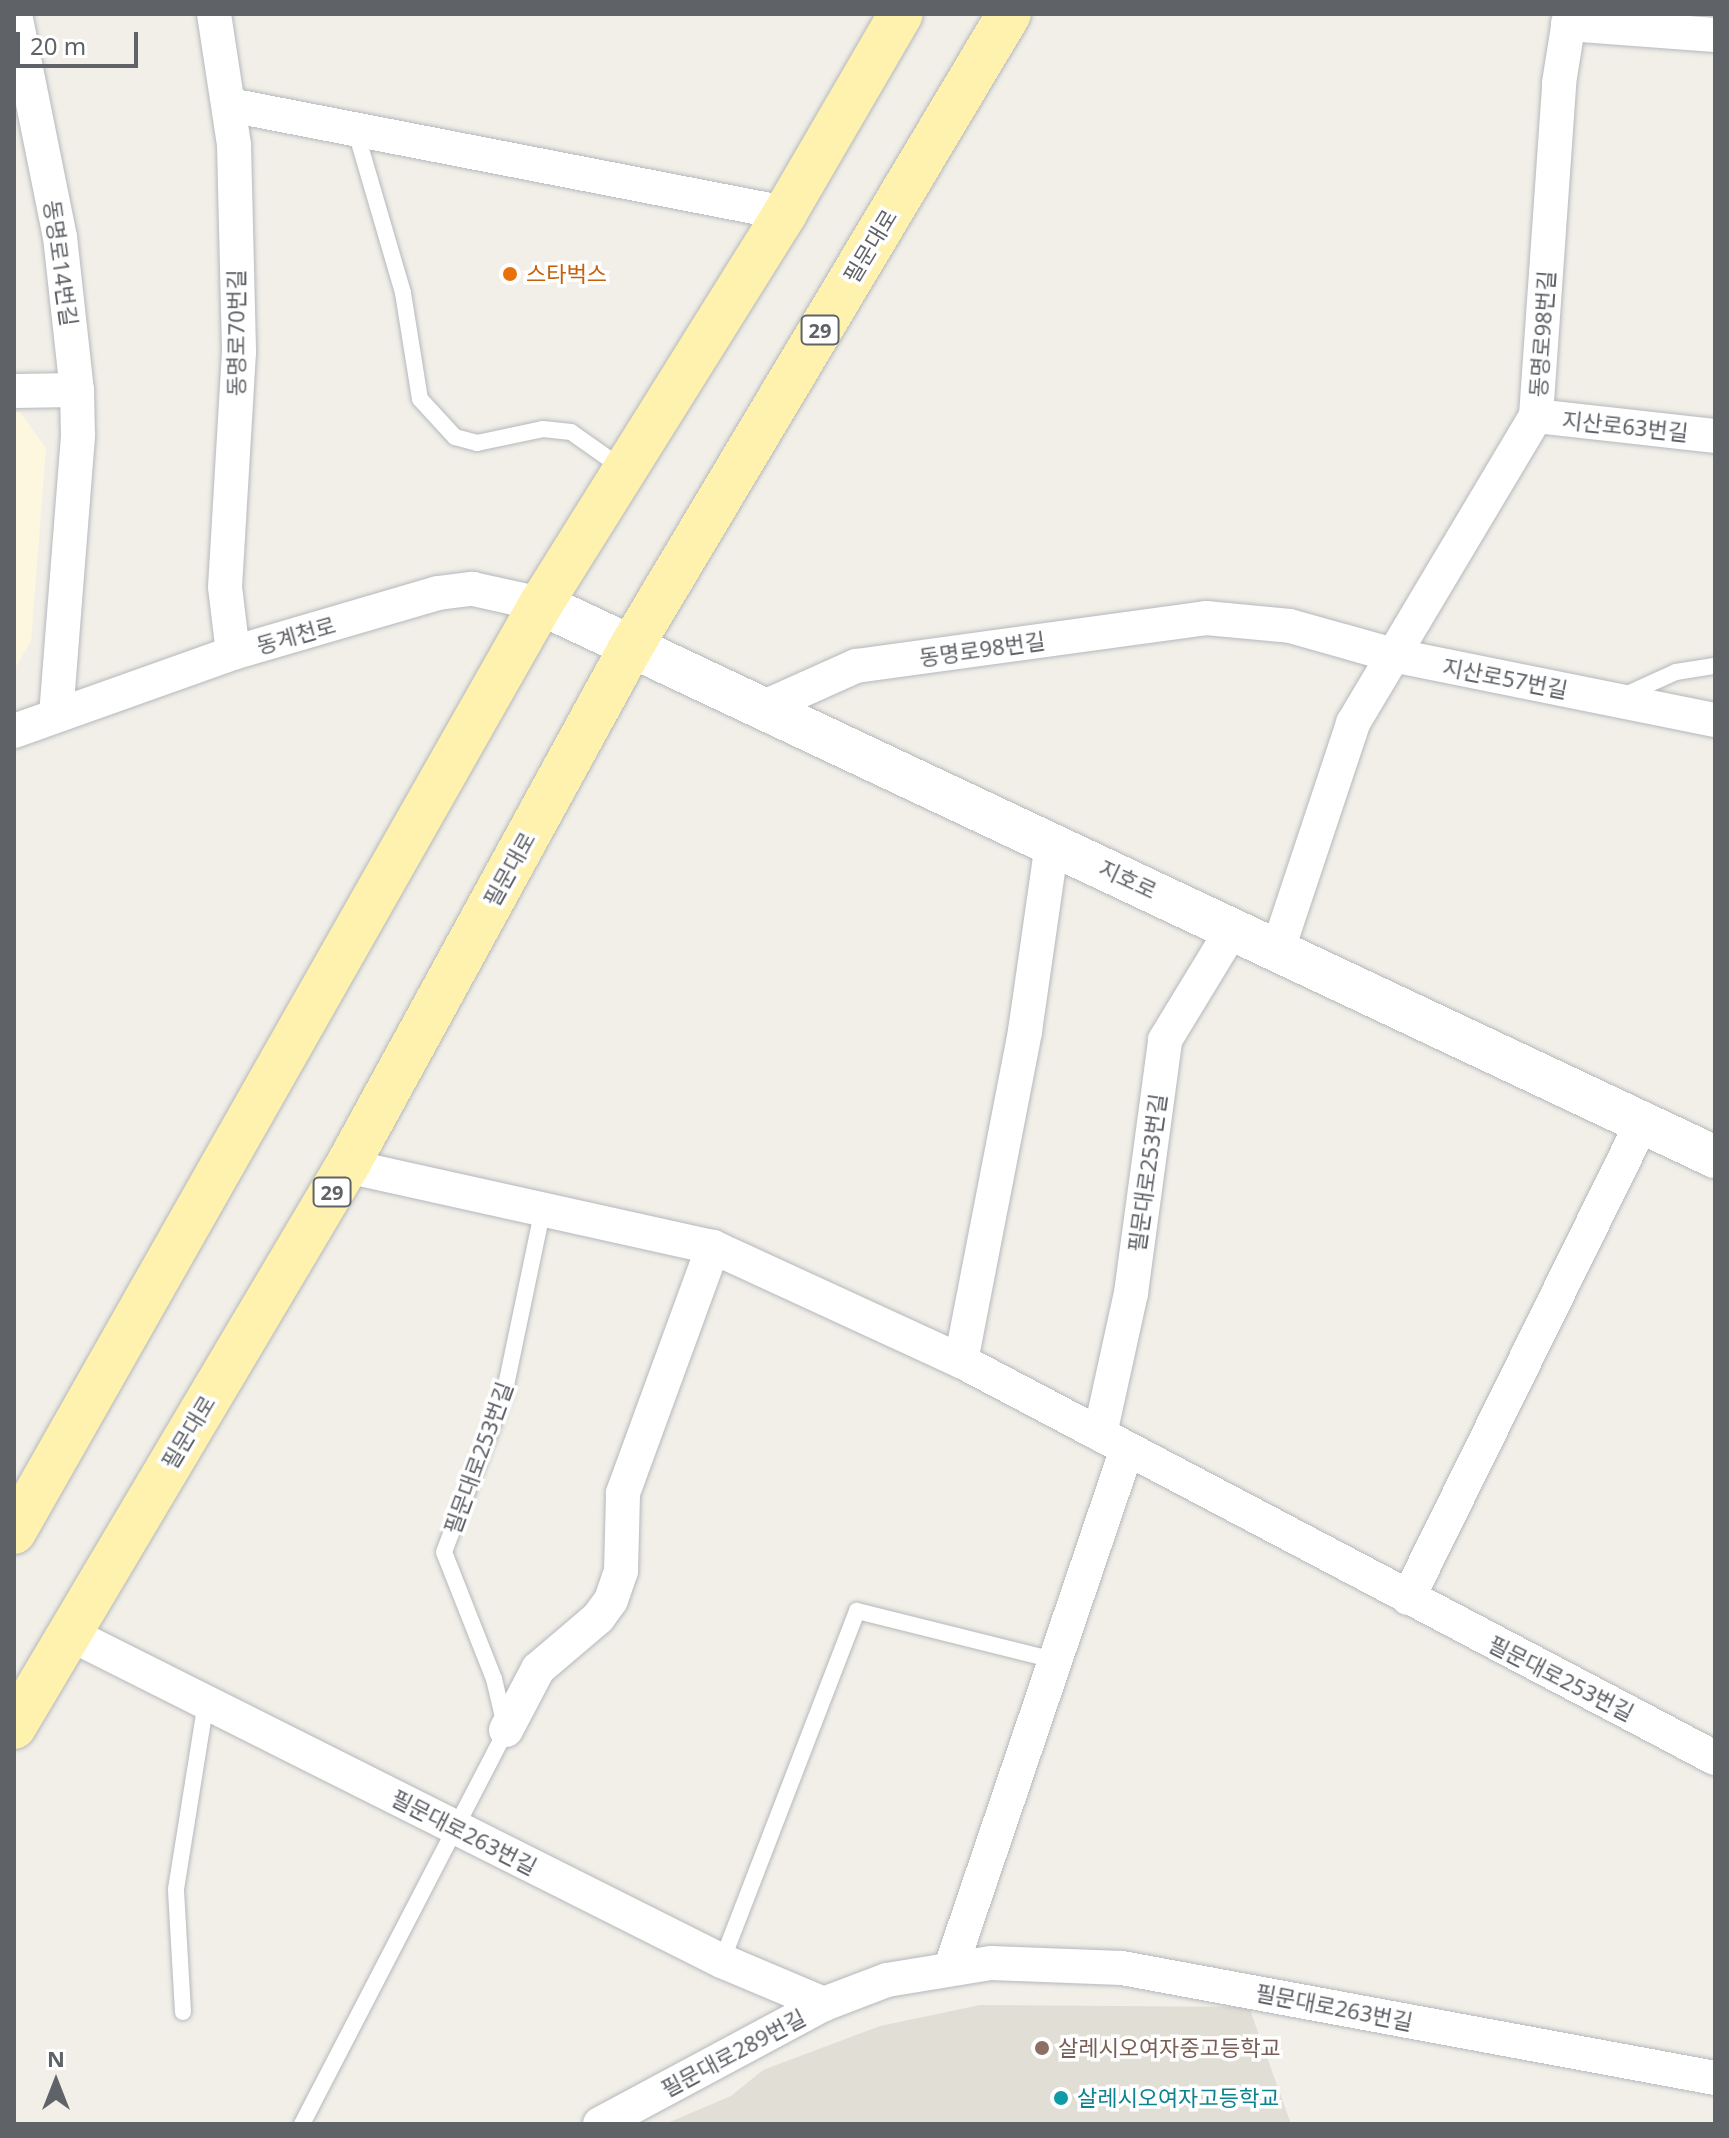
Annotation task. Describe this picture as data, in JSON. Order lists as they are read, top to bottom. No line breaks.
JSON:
{"streets":{"main road":["필문대로","29"],"street":["동명로14번길","동명로70번길","동명로98번길","지산로63번길","동계천로","지산로57번길","지호로","필문대로253번길","필문대로263번길","필문대로289번길"]},"crossings":[["필문대로","지호로"],["필문대로","필문대로253번길"],["필문대로","필문대로263번길"],["동명로70번길","동계천로"],["동명로98번길","지산로63번길"],["동명로98번길","지산로57번길"],["동명로98번길","지호로"],["동계천로","지호로"],["지호로","필문대로253번길"],["필문대로263번길","필문대로289번길"]],"places":["스타벅스","살레시오여자중고등학교","살레시오여자고등학교"],"scale_bar":"20 m","north":"top"}
